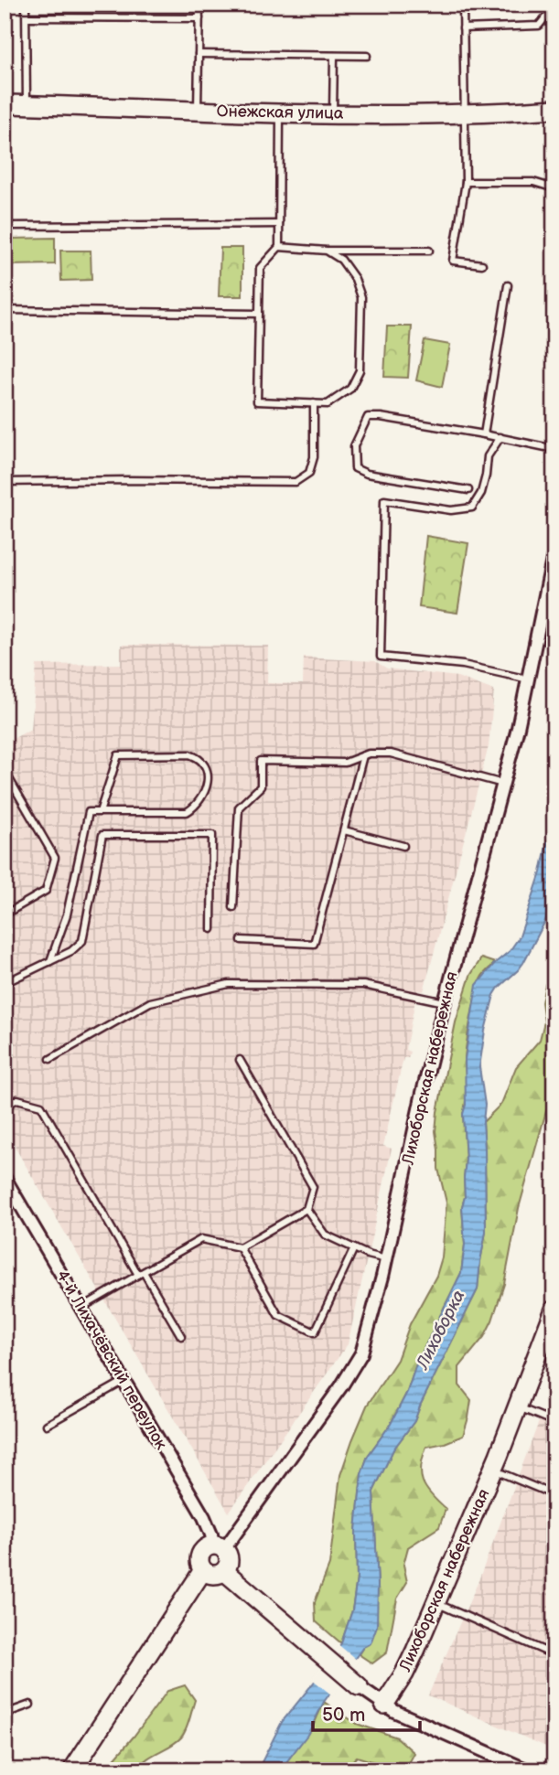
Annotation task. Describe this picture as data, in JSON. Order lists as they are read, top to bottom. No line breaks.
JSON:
{"streets":{"street":["Онежская улица","Лихоборская набережная","4-й Лихачёвский переулок"]},"crossings":[["Лихоборская набережная","4-й Лихачёвский переулок"]],"water":["Лихоборка"],"scale_bar":"50 m"}
